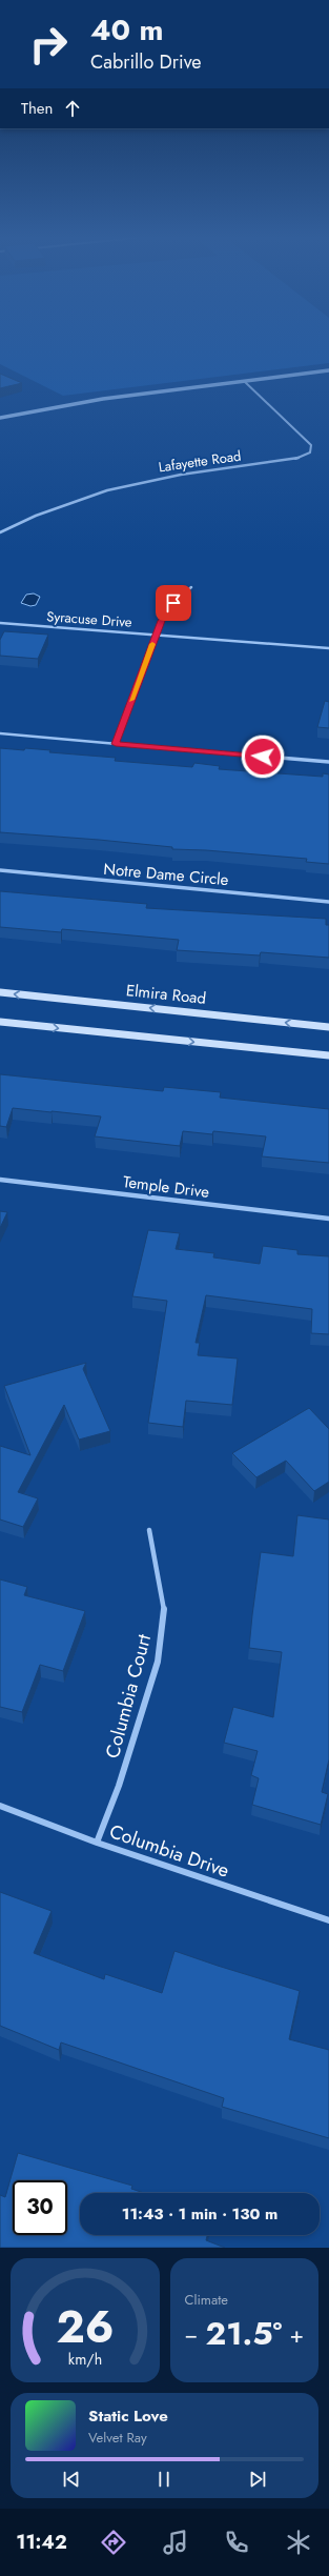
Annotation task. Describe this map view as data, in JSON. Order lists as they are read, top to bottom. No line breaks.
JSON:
{"streets":{"main road":["Elmira Road"],"street":["Lafayette Road","Syracuse Drive","Notre Dame Circle","Temple Drive","Columbia Court","Columbia Drive"]},"crossings":[["Columbia Court","Columbia Drive"]],"page":{"turn":["40 m","Cabrillo Drive"],"then":"Then","limit":"30","trip":"11:43 · 1 min · 130 m","tile":"Climate","heat":["−","21.5°","+"],"song":["Static Love","Velvet Ray"],"tabs":"11:42","gauge":["26","km/h"]}}
